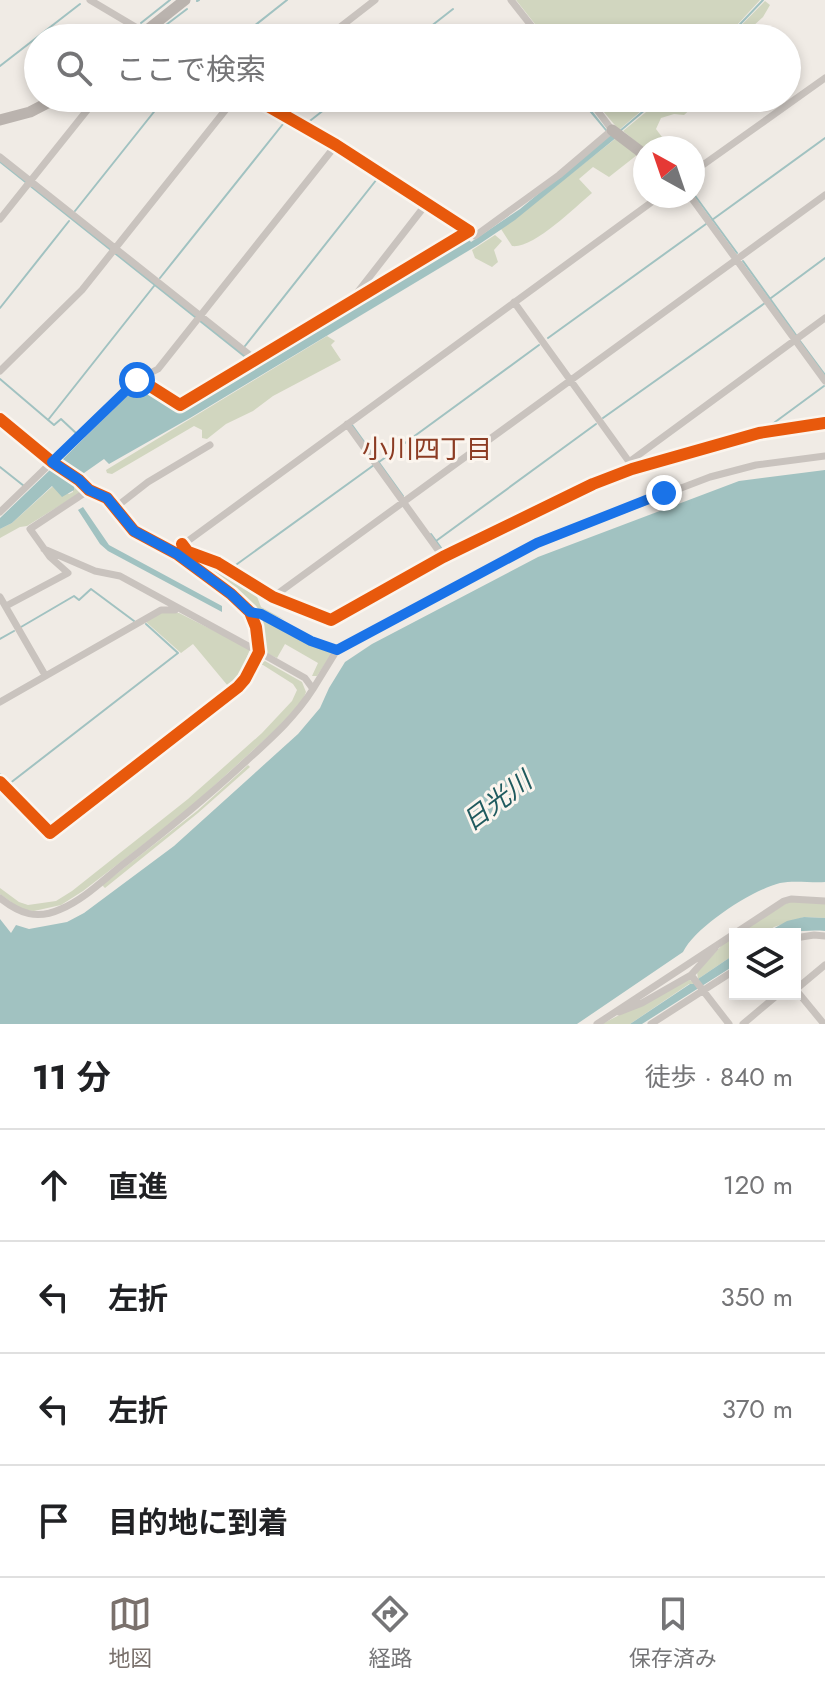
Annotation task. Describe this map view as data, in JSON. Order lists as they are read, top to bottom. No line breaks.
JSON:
{"districts":["小川四丁目"],"water":["日光川"],"north":"top left","page":{"search":"ここで検索","heading":["11 分","徒歩 · 840 m"],"list":[["直進","120 m"],["左折","350 m"],["左折","370 m"],"目的地に到着"],"nav":["地図","経路","保存済み"]}}
